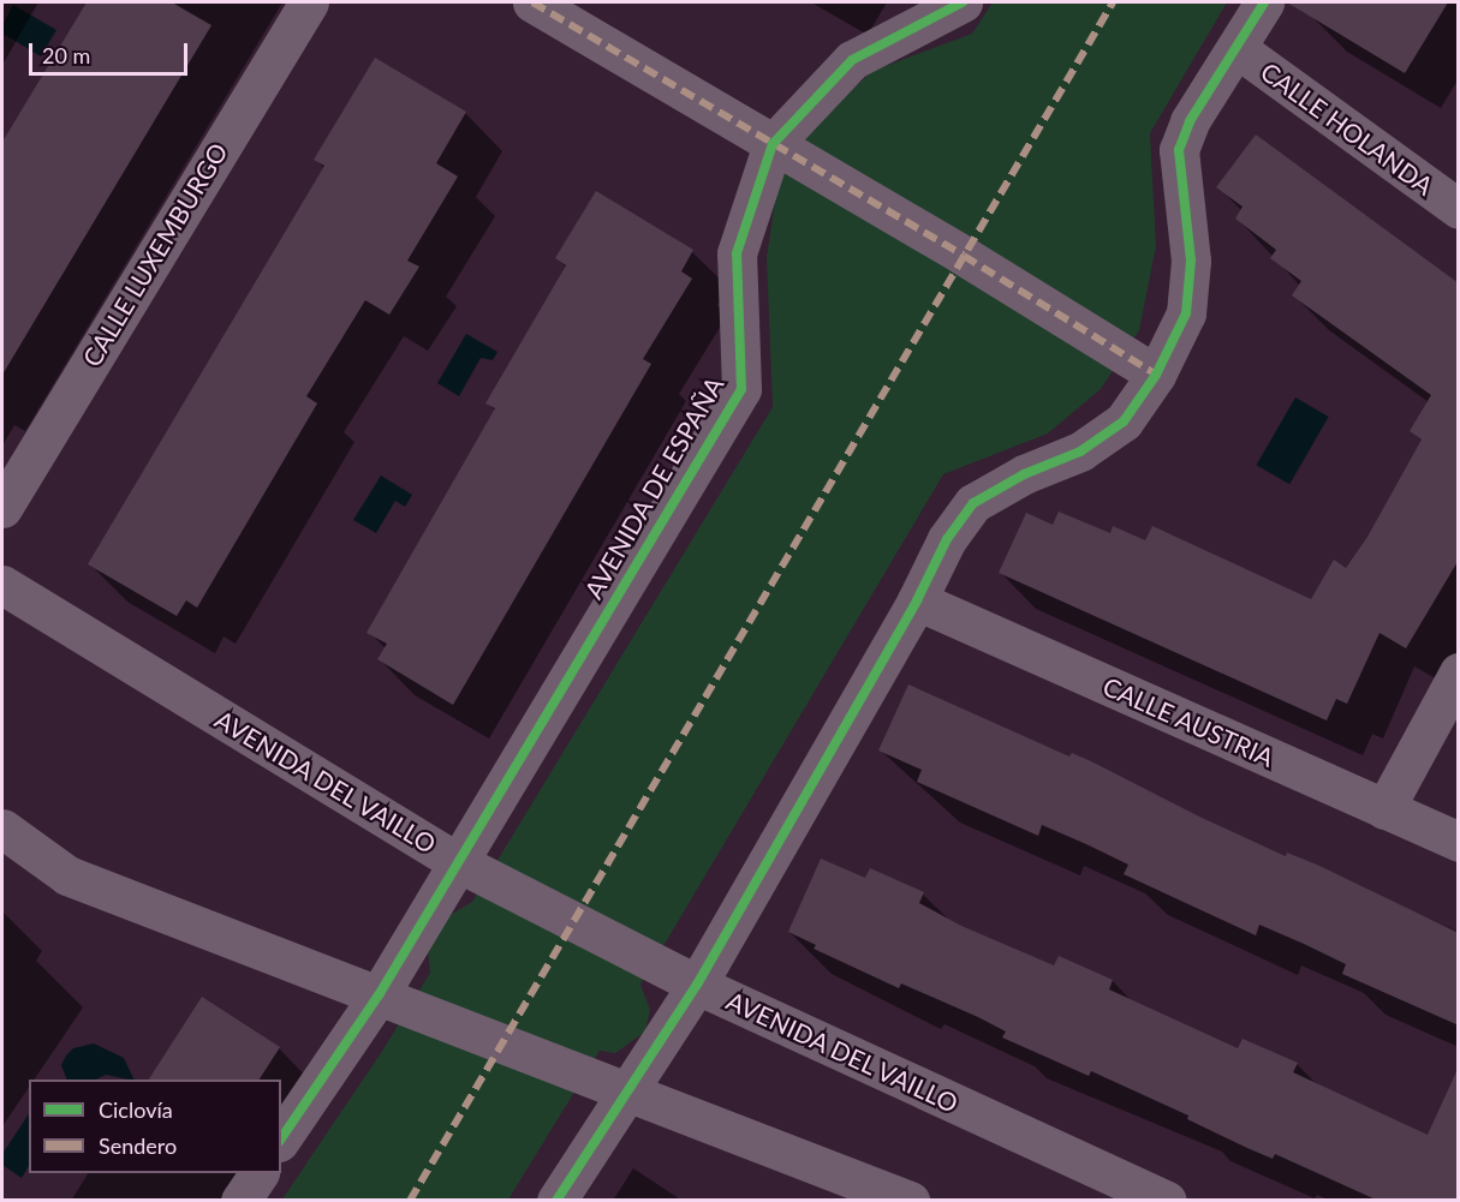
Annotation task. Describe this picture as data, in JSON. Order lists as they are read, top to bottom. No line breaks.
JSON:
{"streets":{"street":["CALLE HOLANDA","CALLE LUXEMBURGO","AVENIDA DE ESPAÑA","CALLE AUSTRIA","AVENIDA DEL VAILLO"]},"crossings":[["AVENIDA DE ESPAÑA","AVENIDA DEL VAILLO"]],"legend":["Ciclovía","Sendero"],"scale_bar":"20 m"}
